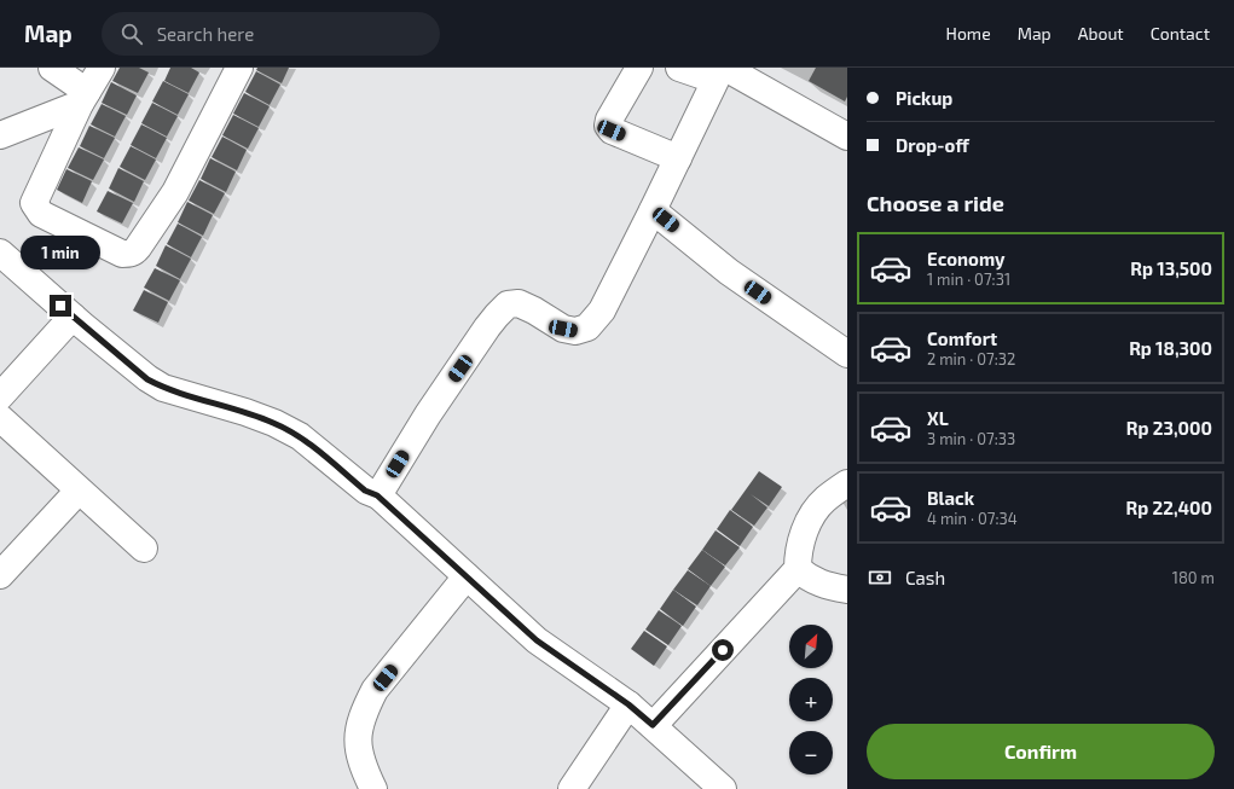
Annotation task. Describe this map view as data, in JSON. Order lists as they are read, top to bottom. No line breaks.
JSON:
{"north":"top right","page":{"header":"Map","search":"Search here","nav":["Home","Map","About","Contact"],"banner":["Pickup","Drop-off"],"heading":"Choose a ride","list":[{"name":"Economy","note":"1 min · 07:31","value":"Rp 13,500"},{"name":"Comfort","note":"2 min · 07:32","value":"Rp 18,300"},{"name":"XL","note":"3 min · 07:33","value":"Rp 23,000"},{"name":"Black","note":"4 min · 07:34","value":"Rp 22,400"}],"bubble":"1 min","pay":["Cash","180 m"],"map_buttons":["+","−"],"buttons":"Confirm"}}
